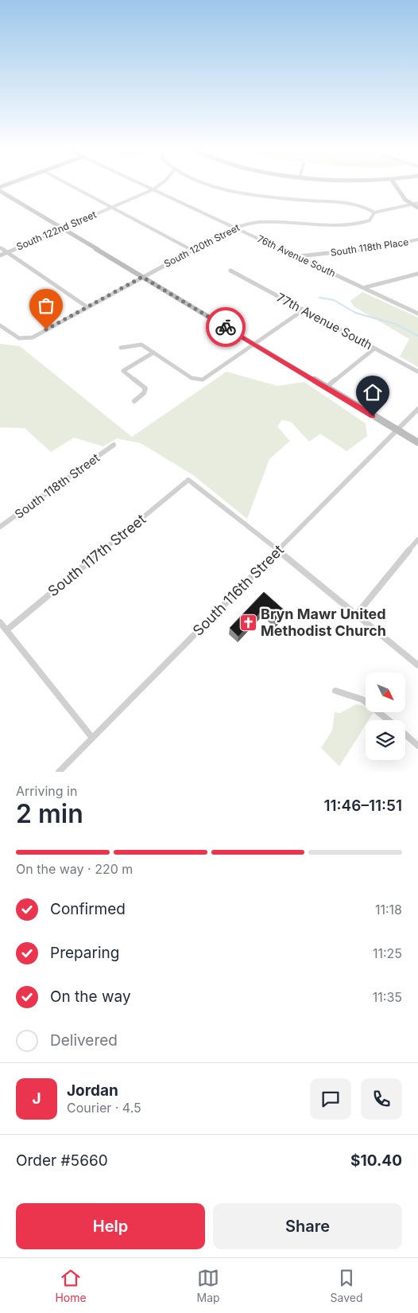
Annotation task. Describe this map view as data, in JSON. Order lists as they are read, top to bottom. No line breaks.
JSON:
{"streets":{"street":["South 122nd Street","South 120th Street","South 118th Place","76th Avenue South","77th Avenue South","South 118th Street","South 117th Street","South 116th Street"]},"crossings":[["South 122nd Street","76th Avenue South"],["South 120th Street","76th Avenue South"],["South 118th Place","76th Avenue South"],["South 117th Street","South 116th Street"]],"places":{"church":["Bryn Mawr United Methodist Church"]},"north":"bottom right","page":{"heading":["2 min","Arriving in","11:46–11:51"],"panel":["Jordan","Courier · 4.5","Order #5660","$10.40"],"bar":"On the way · 220 m","list":[["Confirmed","11:18"],["Preparing","11:25"],["On the way","11:35"],"Delivered"],"round":"J","buttons":["Help","Share"],"tabs":["Home","Map","Saved"]}}
